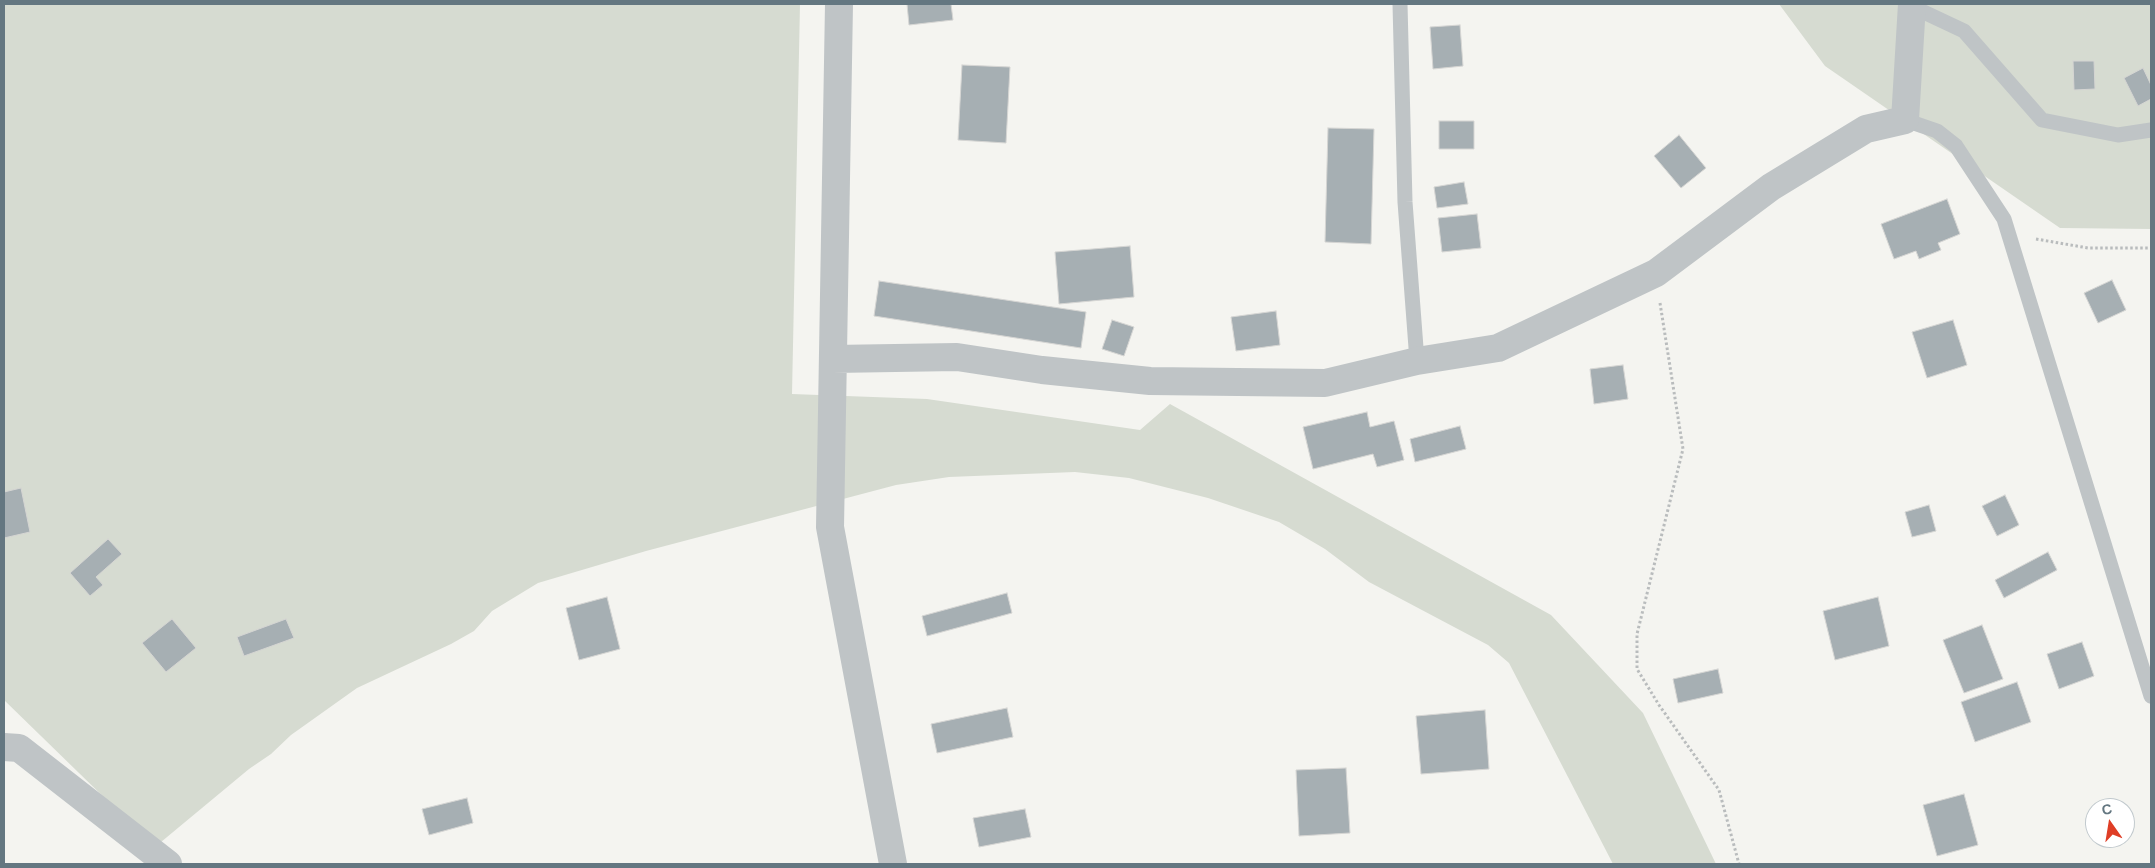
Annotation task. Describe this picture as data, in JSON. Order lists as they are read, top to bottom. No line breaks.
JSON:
{"north":"top"}
